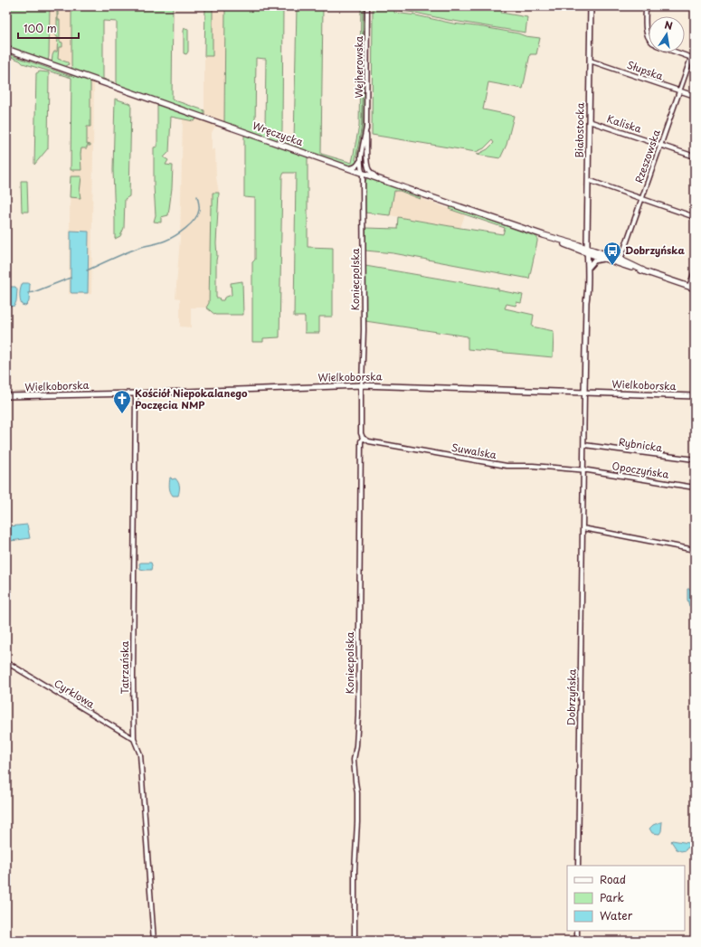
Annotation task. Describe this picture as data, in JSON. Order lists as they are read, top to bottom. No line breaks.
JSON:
{"streets":{"main road":["Wręczycka"],"street":["Wejherowska","Słupska","Kaliska","Białostocka","Rzeszowska","Koniecpolska","Wielkoborska","Rybnicka","Suwalska","Opoczyńska","Tatrzańska","Cyrklowa","Dobrzyńska"]},"crossings":[["Słupska","Białostocka"],["Słupska","Rzeszowska"],["Kaliska","Białostocka"],["Kaliska","Rzeszowska"],["Białostocka","Wręczycka"],["Białostocka","Dobrzyńska"],["Wręczycka","Rzeszowska"],["Wręczycka","Koniecpolska"],["Wręczycka","Dobrzyńska"],["Koniecpolska","Wielkoborska"],["Koniecpolska","Suwalska"],["Wielkoborska","Tatrzańska"],["Wielkoborska","Dobrzyńska"],["Rybnicka","Dobrzyńska"],["Suwalska","Opoczyńska"],["Suwalska","Dobrzyńska"],["Opoczyńska","Dobrzyńska"],["Tatrzańska","Cyrklowa"]],"places":{"bus stop":["Dobrzyńska"],"church":["Kościół Niepokalanego Poczęcia NMP"]},"legend":["Road","Park","Water"],"scale_bar":"100 m","north":"top"}
